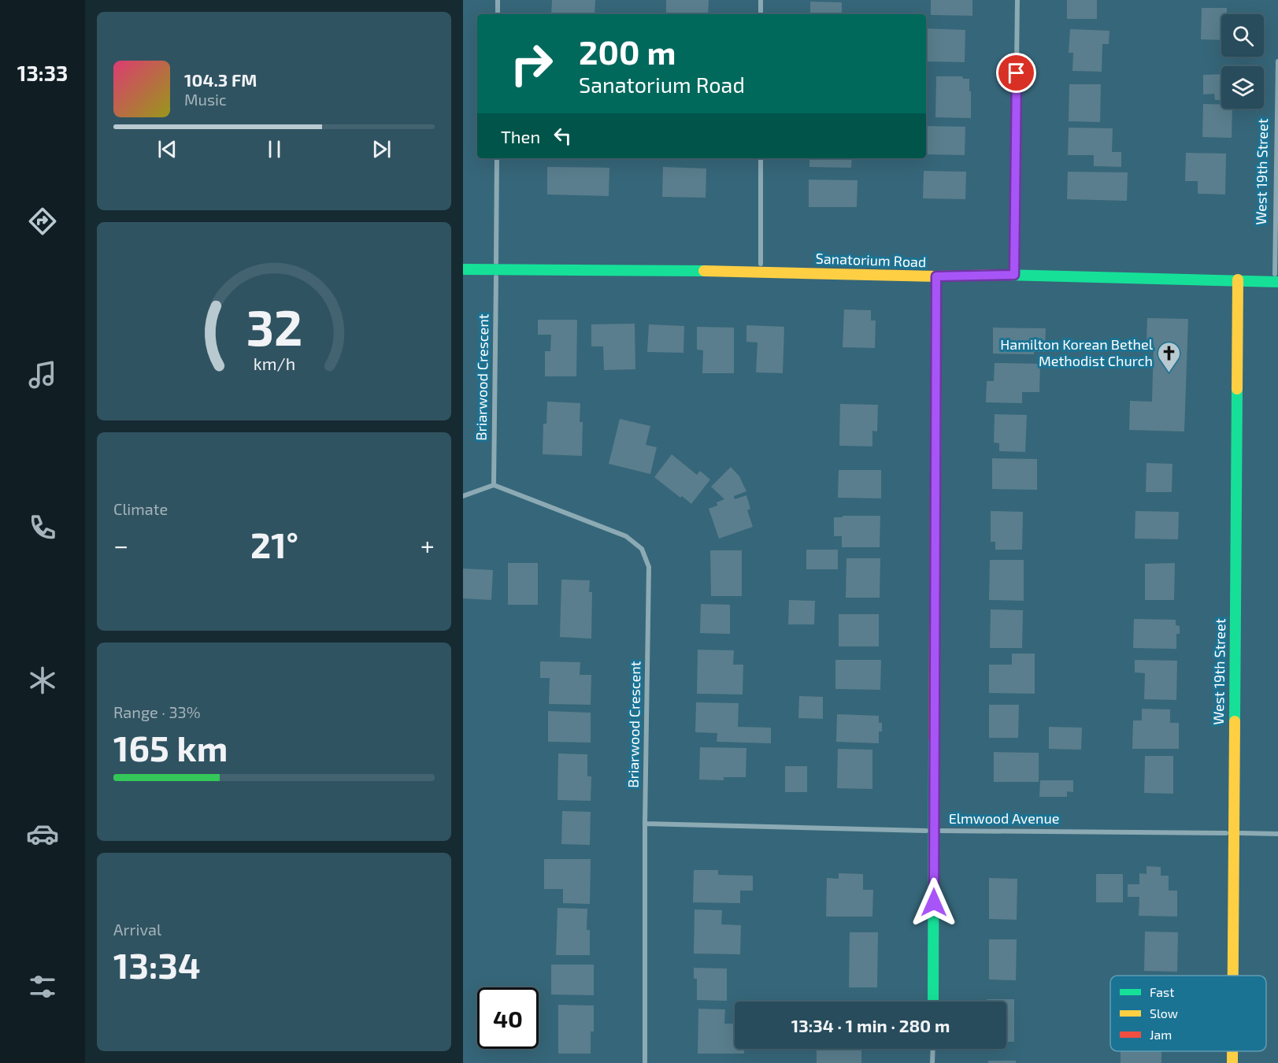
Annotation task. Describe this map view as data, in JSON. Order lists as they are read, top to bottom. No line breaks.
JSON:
{"streets":{"street":["West 19th Street","Sanatorium Road","Briarwood Crescent","Elmwood Avenue"]},"crossings":[["West 19th Street","Sanatorium Road"],["West 19th Street","Elmwood Avenue"],["Sanatorium Road","Briarwood Crescent"],["Briarwood Crescent","Elmwood Avenue"]],"places":{"church":["Hamilton Korean Bethel Methodist Church"]},"legend":["Fast","Slow","Jam"],"page":{"tabs":"13:33","turn":["200 m","Sanatorium Road"],"song":["104.3 FM","Music"],"then":"Then","tile":["Climate",["Range · 33%","165 km"],["Arrival","13:34"]],"heat":["−","21°","+"],"limit":"40","trip":"13:34 · 1 min · 280 m","gauge":["32","km/h"]}}
